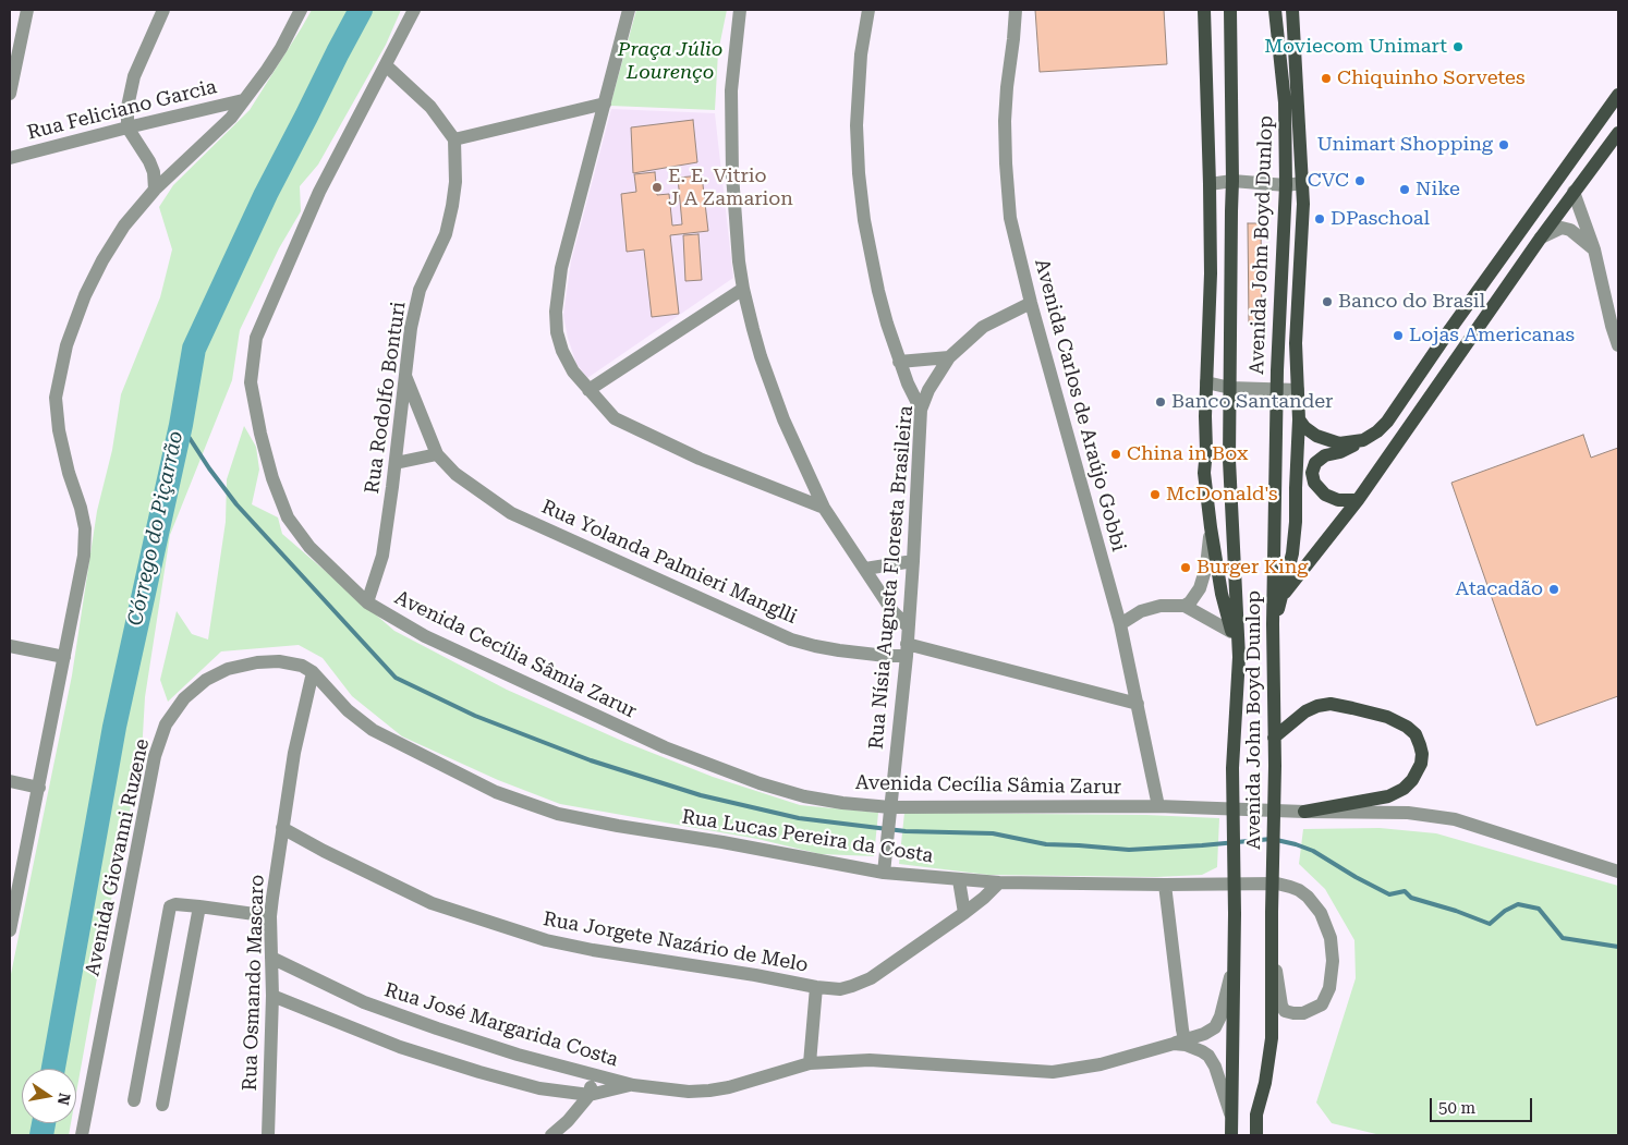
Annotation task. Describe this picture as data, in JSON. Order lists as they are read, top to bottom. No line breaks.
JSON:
{"streets":{"main road":["Avenida John Boyd Dunlop"],"street":["Rua Feliciano Garcia","Rua Rodolfo Bonturi","Avenida Carlos de Araújo Gobbi","Rua Yolanda Palmieri Manglli","Rua Nísia Augusta Floresta Brasileira","Avenida Cecília Sâmia Zarur","Rua Lucas Pereira da Costa","Avenida Giovanni Ruzene","Rua Jorgete Nazário de Melo","Rua Osmando Mascaro","Rua José Margarida Costa"]},"crossings":[["Avenida John Boyd Dunlop","Rua Lucas Pereira da Costa"],["Avenida John Boyd Dunlop","Rua José Margarida Costa"],["Rua Rodolfo Bonturi","Rua Yolanda Palmieri Manglli"],["Rua Rodolfo Bonturi","Avenida Cecília Sâmia Zarur"],["Avenida Carlos de Araújo Gobbi","Rua Yolanda Palmieri Manglli"],["Avenida Carlos de Araújo Gobbi","Rua Nísia Augusta Floresta Brasileira"],["Avenida Carlos de Araújo Gobbi","Avenida Cecília Sâmia Zarur"],["Rua Yolanda Palmieri Manglli","Rua Nísia Augusta Floresta Brasileira"],["Rua Nísia Augusta Floresta Brasileira","Avenida Cecília Sâmia Zarur"],["Rua Nísia Augusta Floresta Brasileira","Rua Lucas Pereira da Costa"],["Rua Lucas Pereira da Costa","Avenida Giovanni Ruzene"],["Rua Lucas Pereira da Costa","Rua Jorgete Nazário de Melo"],["Rua Lucas Pereira da Costa","Rua Osmando Mascaro"],["Avenida Giovanni Ruzene","Rua Osmando Mascaro"],["Rua Jorgete Nazário de Melo","Rua Osmando Mascaro"],["Rua Osmando Mascaro","Rua José Margarida Costa"]],"water":["Córrego do Piçarrão"],"parks":["Praça Júlio Lourenço"],"places":["Moviecom Unimart","Chiquinho Sorvetes","Unimart Shopping","CVC","E. E. Vitrio J A Zamarion","Nike","DPaschoal","Banco do Brasil","Lojas Americanas","Banco Santander","China in Box","McDonald's","Burger King","Atacadão"],"scale_bar":"50 m","north":"right"}
